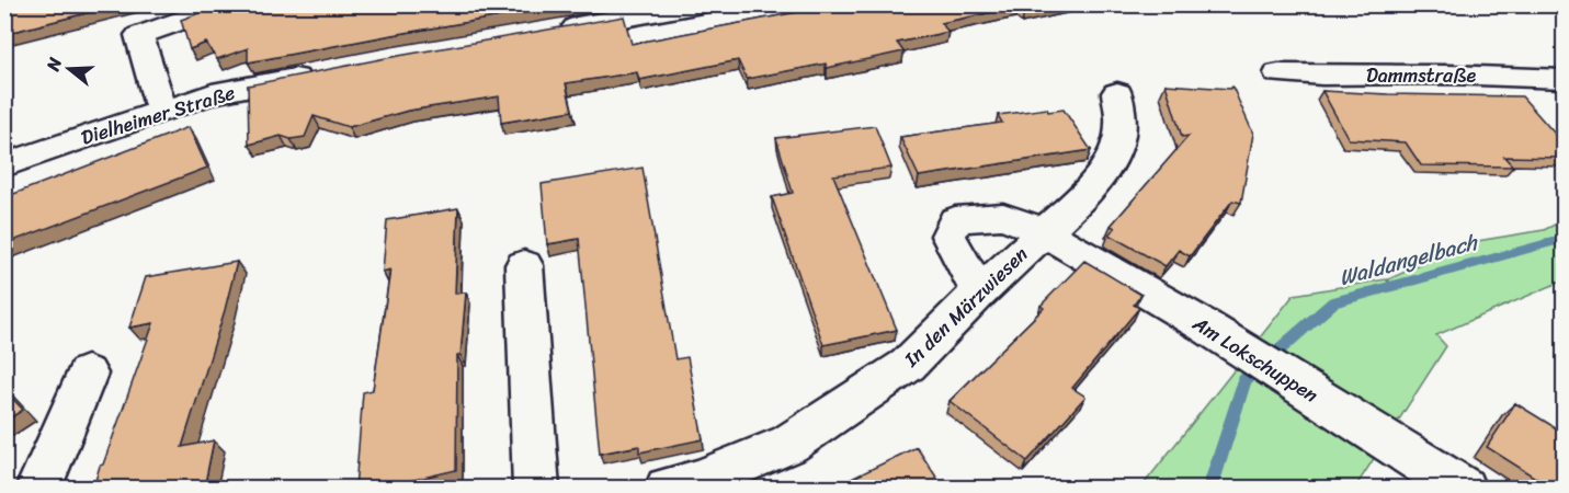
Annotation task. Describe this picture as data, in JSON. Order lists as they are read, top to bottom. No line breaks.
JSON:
{"streets":{"street":["Dammstraße","Dielheimer Straße","In den Märzwiesen","Am Lokschuppen"]},"crossings":[["In den Märzwiesen","Am Lokschuppen"]],"water":["Waldangelbach"],"north":"left"}
